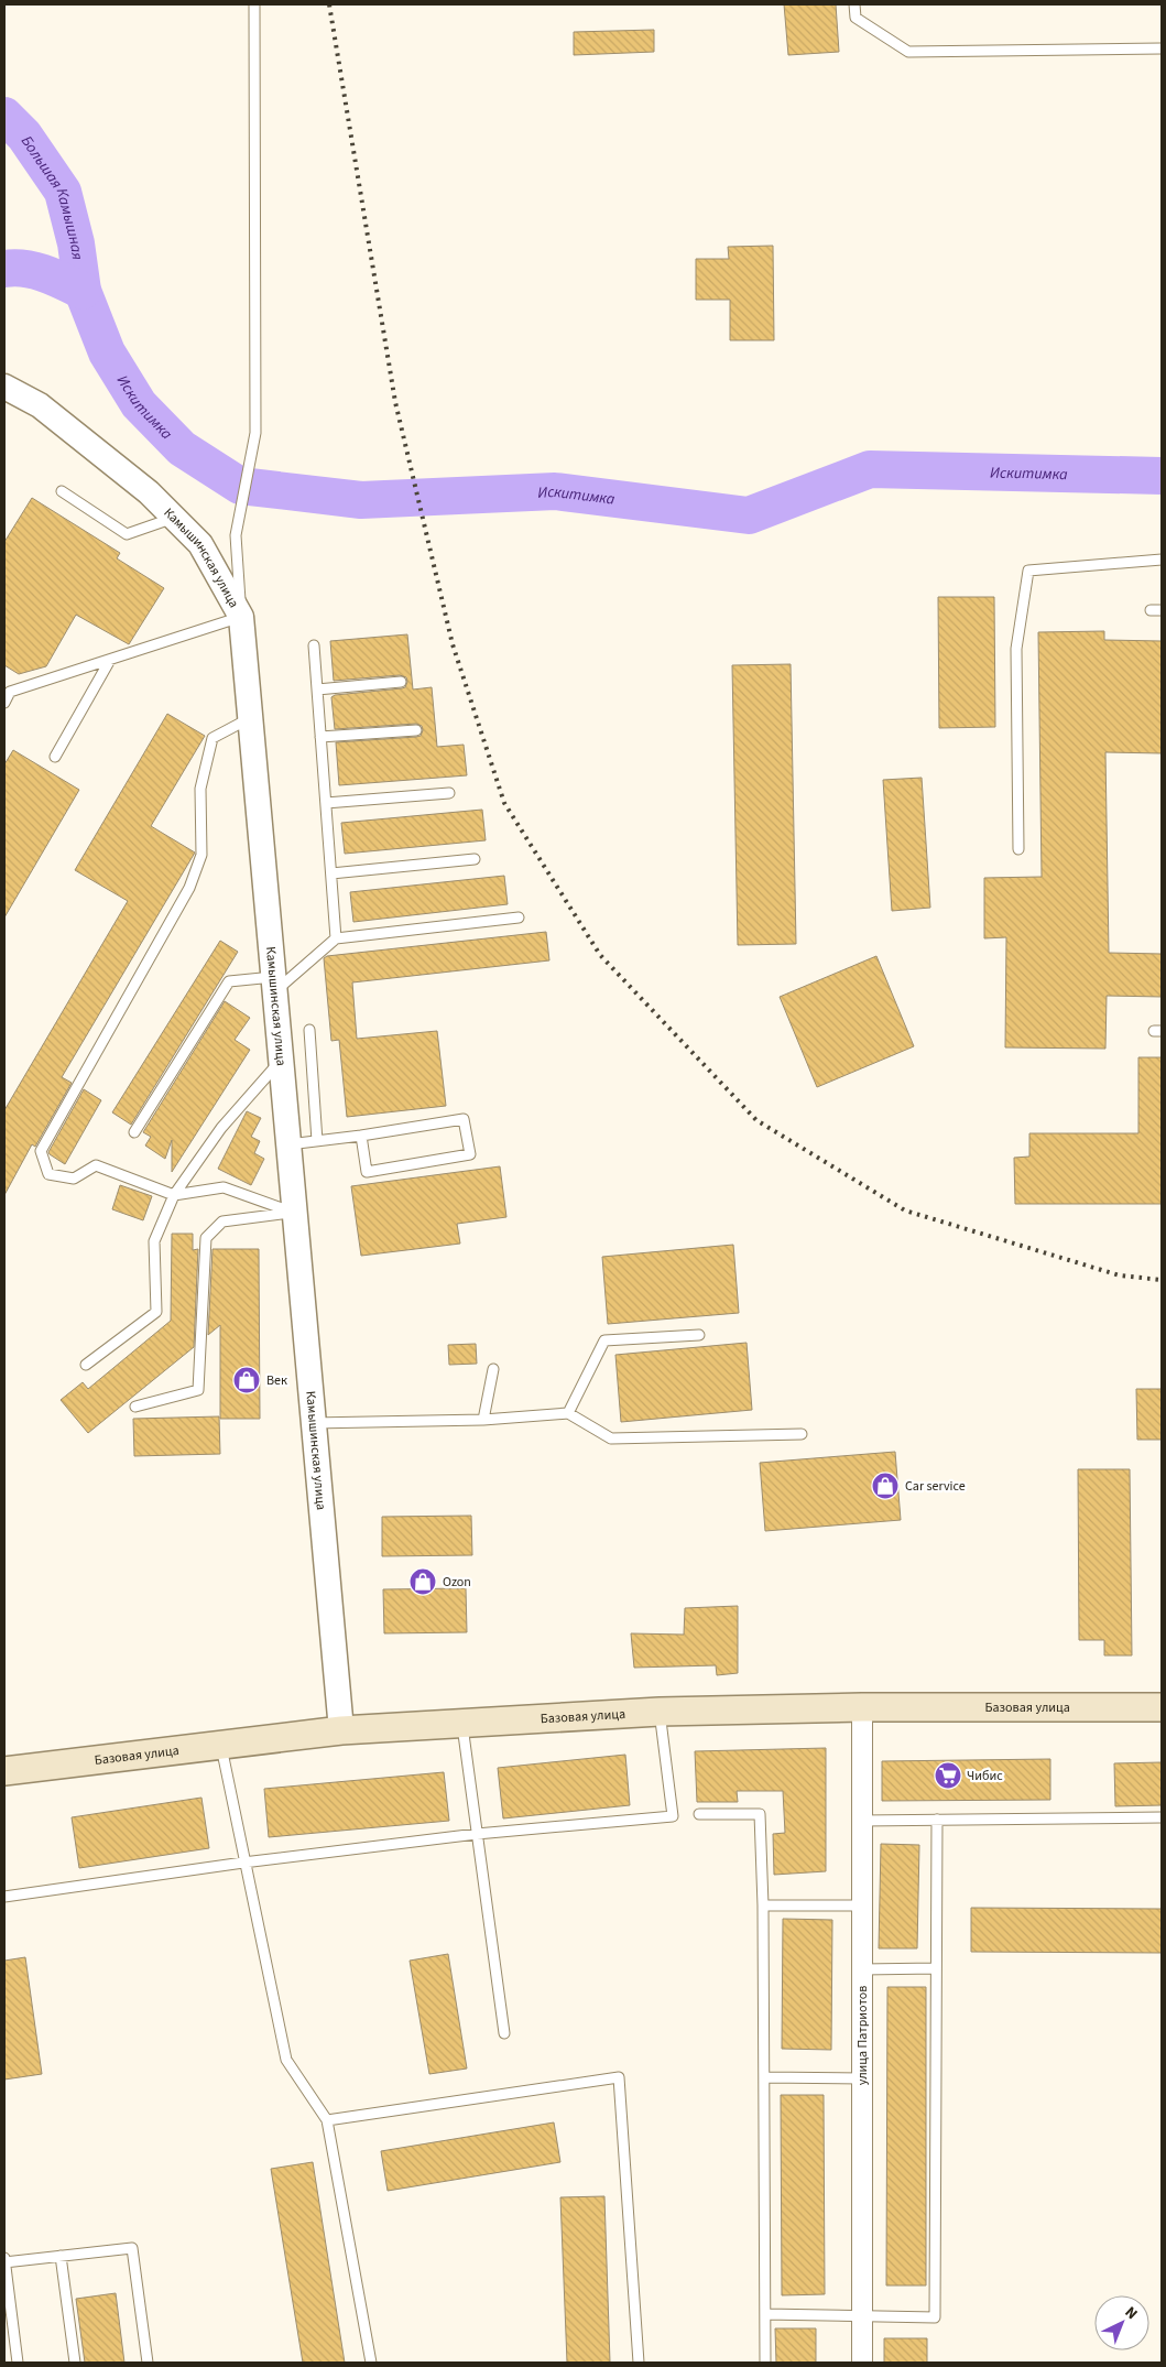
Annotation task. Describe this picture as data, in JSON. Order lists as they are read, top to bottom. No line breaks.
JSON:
{"streets":{"main road":["Базовая улица"],"street":["Камышинская улица","улица Патриотов"]},"crossings":[["Камышинская улица","Базовая улица"],["Базовая улица","улица Патриотов"]],"water":["Большая Камышная","Искитимка"],"places":{"shop":["Век","Car service","Ozon"],"supermarket":["Чибис"]},"north":"top right"}
